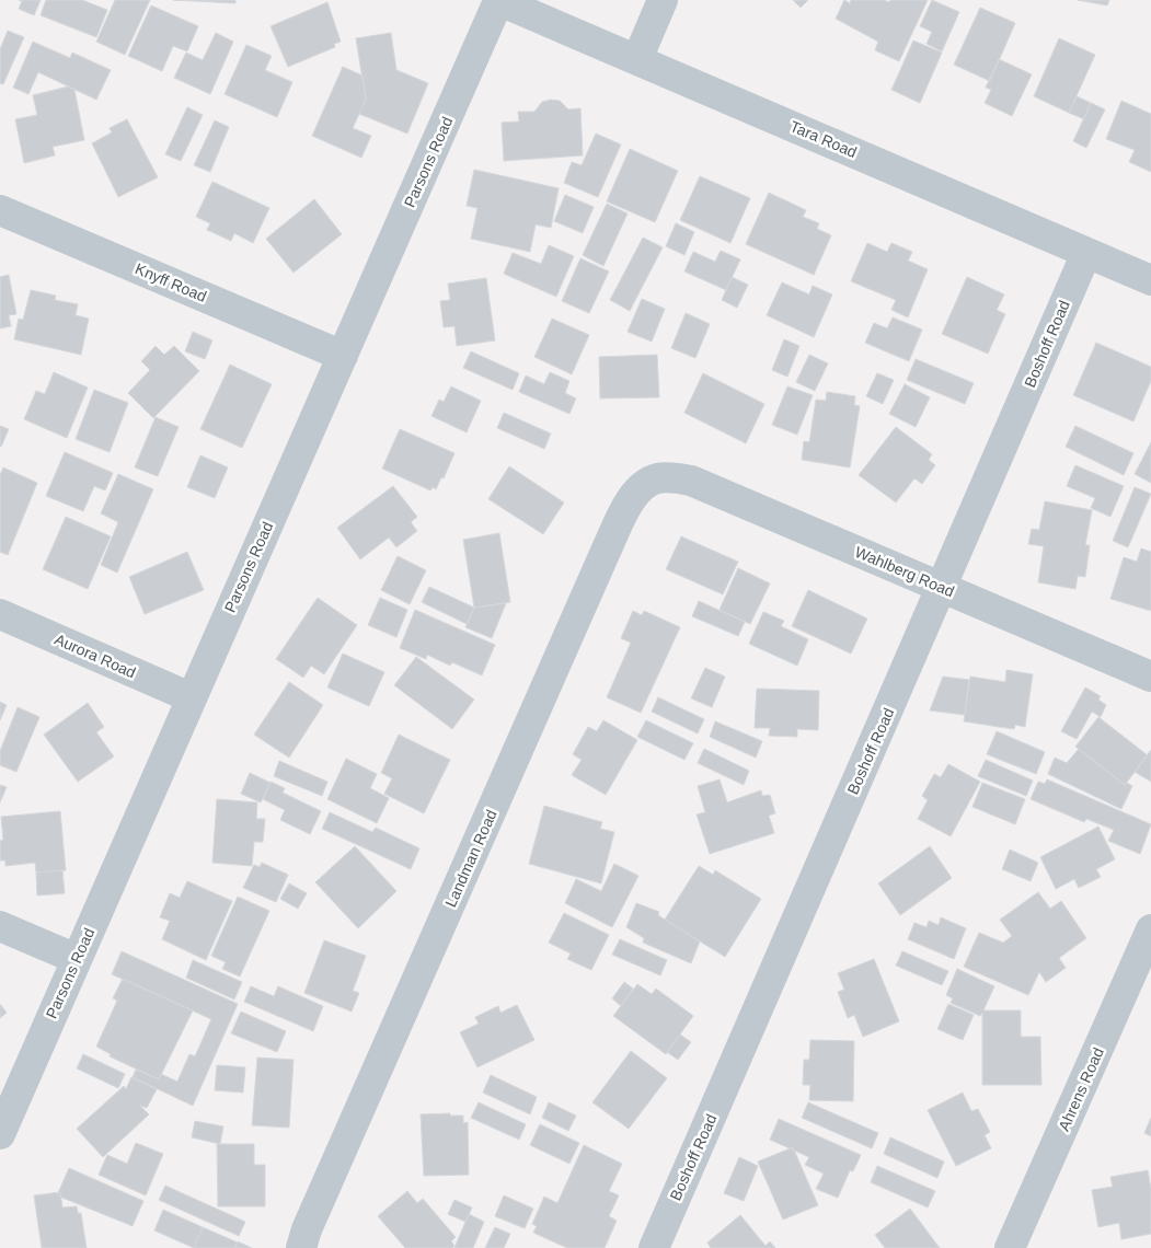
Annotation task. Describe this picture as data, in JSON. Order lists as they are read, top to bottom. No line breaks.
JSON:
{"streets":{"street":["Tara Road","Parsons Road","Knyff Road","Boshoff Road","Wahlberg Road","Aurora Road","Landman Road","Ahrens Road"]},"crossings":[["Tara Road","Parsons Road"],["Tara Road","Boshoff Road"],["Parsons Road","Knyff Road"],["Parsons Road","Aurora Road"],["Boshoff Road","Wahlberg Road"],["Wahlberg Road","Landman Road"]]}
